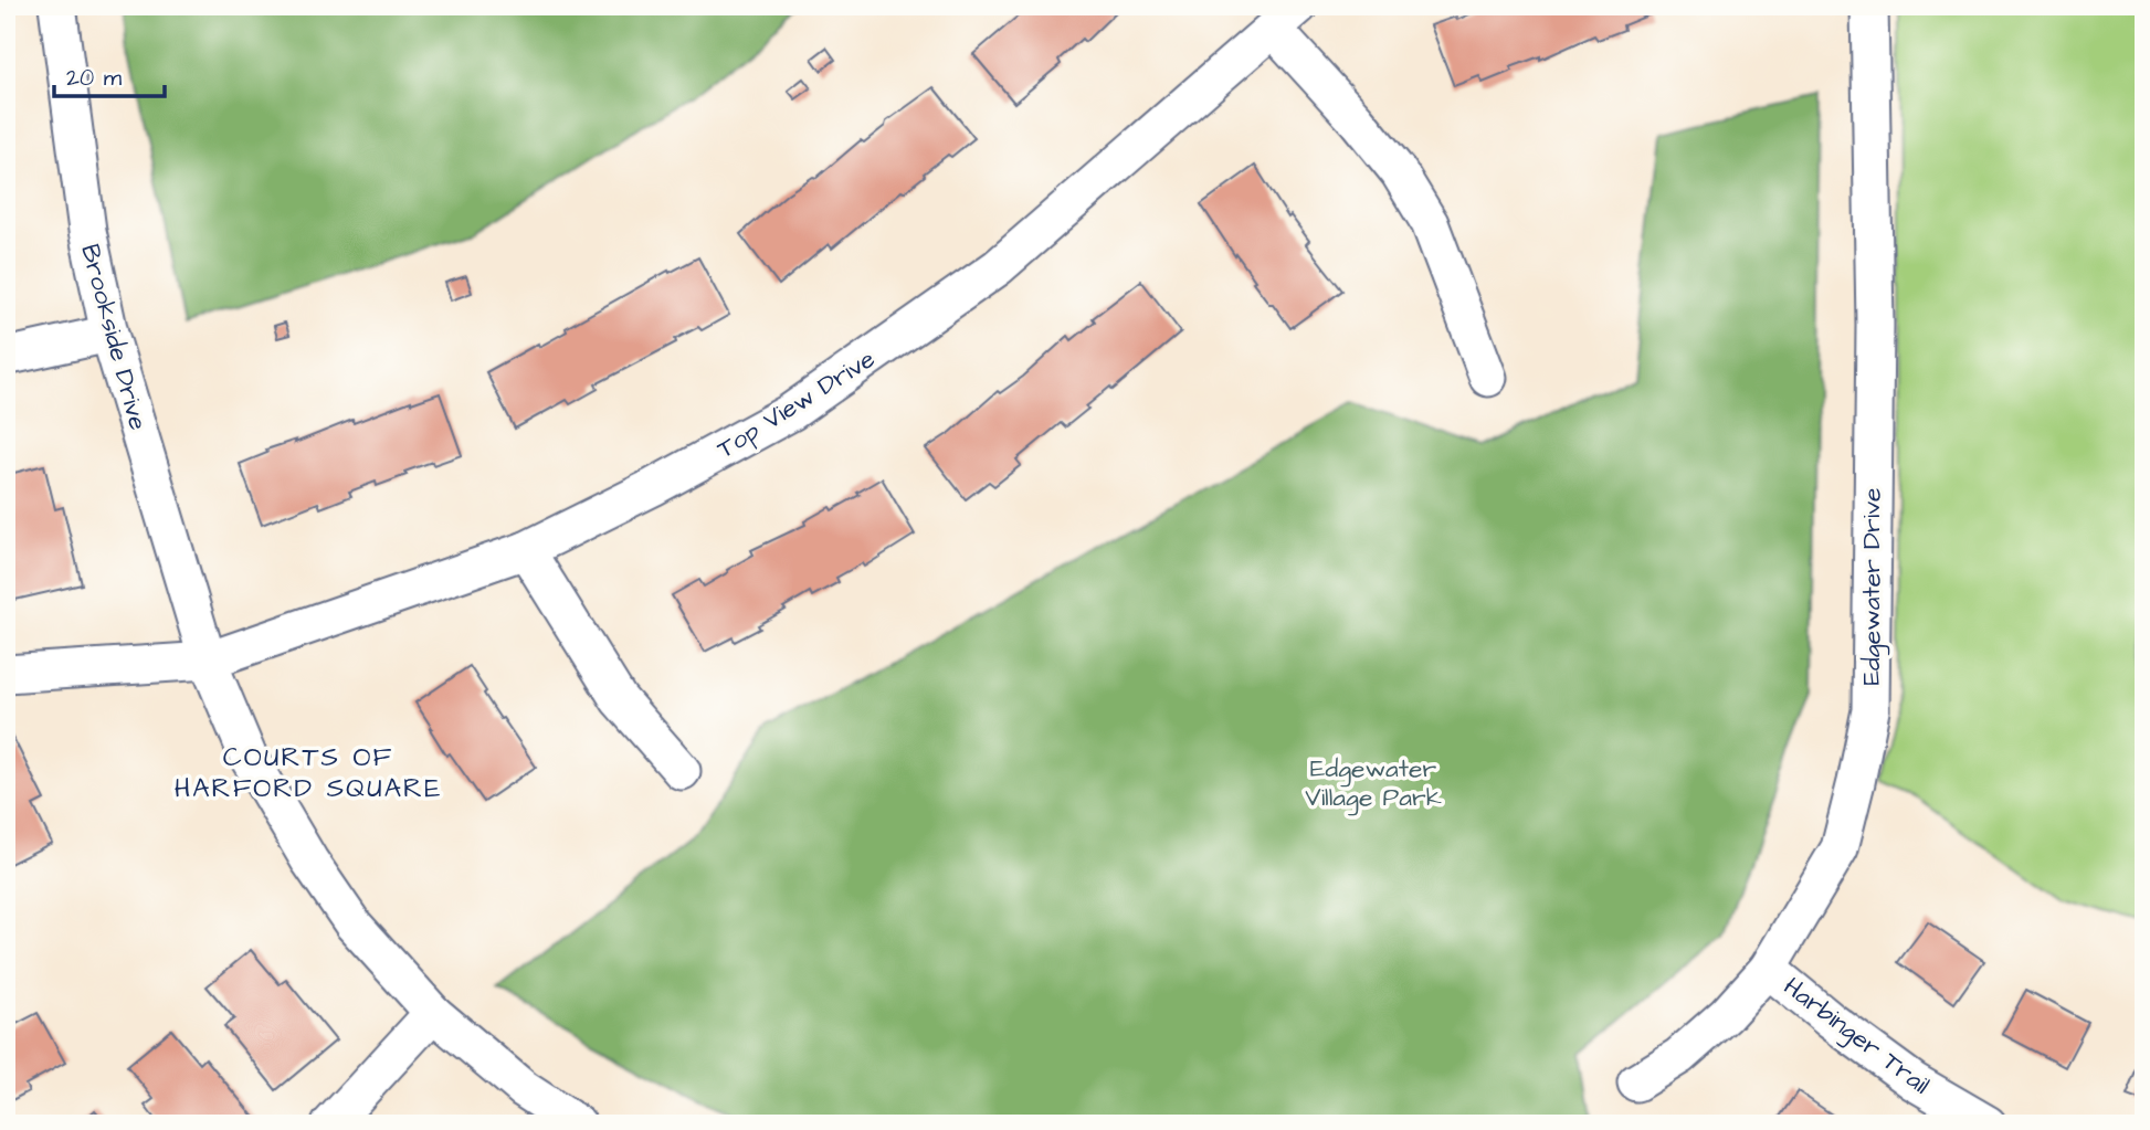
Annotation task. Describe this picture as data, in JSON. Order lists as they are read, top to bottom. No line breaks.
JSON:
{"streets":{"street":["Brookside Drive","Top View Drive","Edgewater Drive","Harbinger Trail"]},"crossings":[["Brookside Drive","Top View Drive"],["Edgewater Drive","Harbinger Trail"]],"districts":["COURTS OF HARFORD SQUARE"],"parks":["Edgewater Village Park"],"scale_bar":"20 m"}
